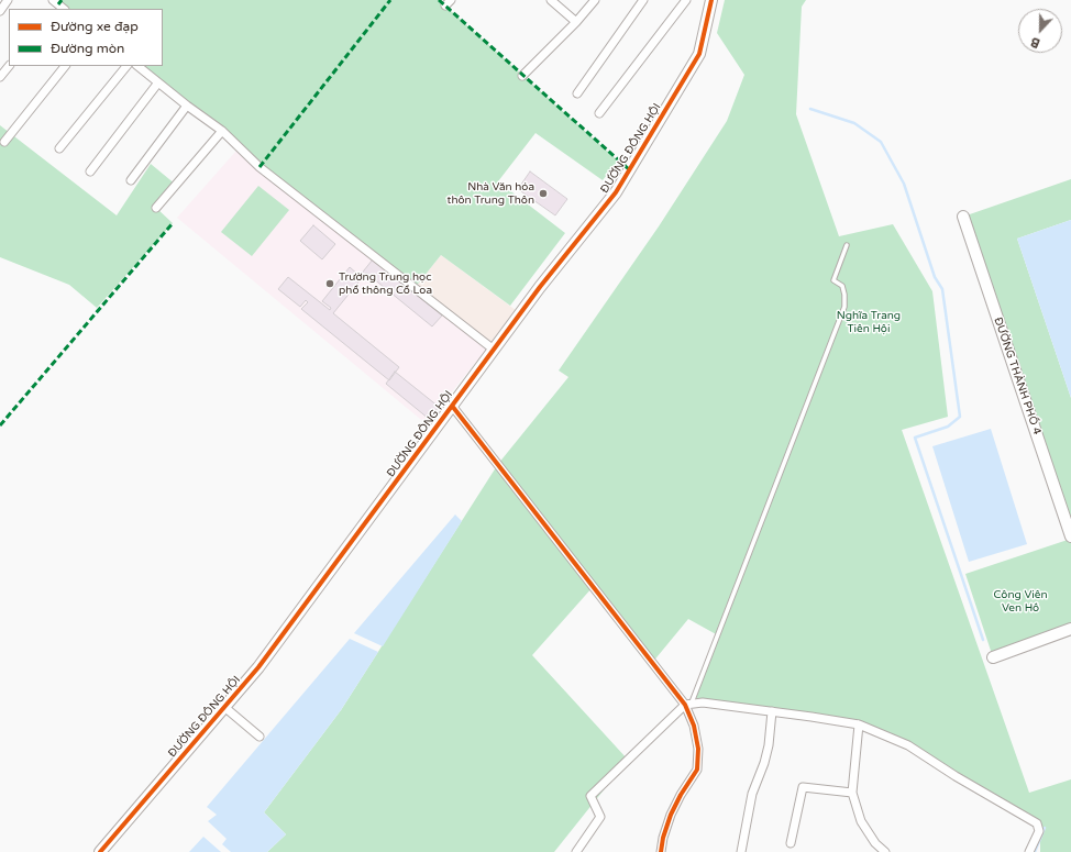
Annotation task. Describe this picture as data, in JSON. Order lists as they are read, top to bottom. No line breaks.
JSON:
{"streets":{"street":["ĐƯỜNG ĐÔNG HỘI","ĐƯỜNG THÀNH PHỐ 4"]},"parks":["Nghĩa Trang Tiên Hội","Công Viên Ven Hồ"],"places":["Nhà Văn hóa thôn Trung Thôn","Trường Trung học phổ thông Cổ Loa"],"legend":["Đường xe đạp","Đường mòn"],"north":"bottom"}
